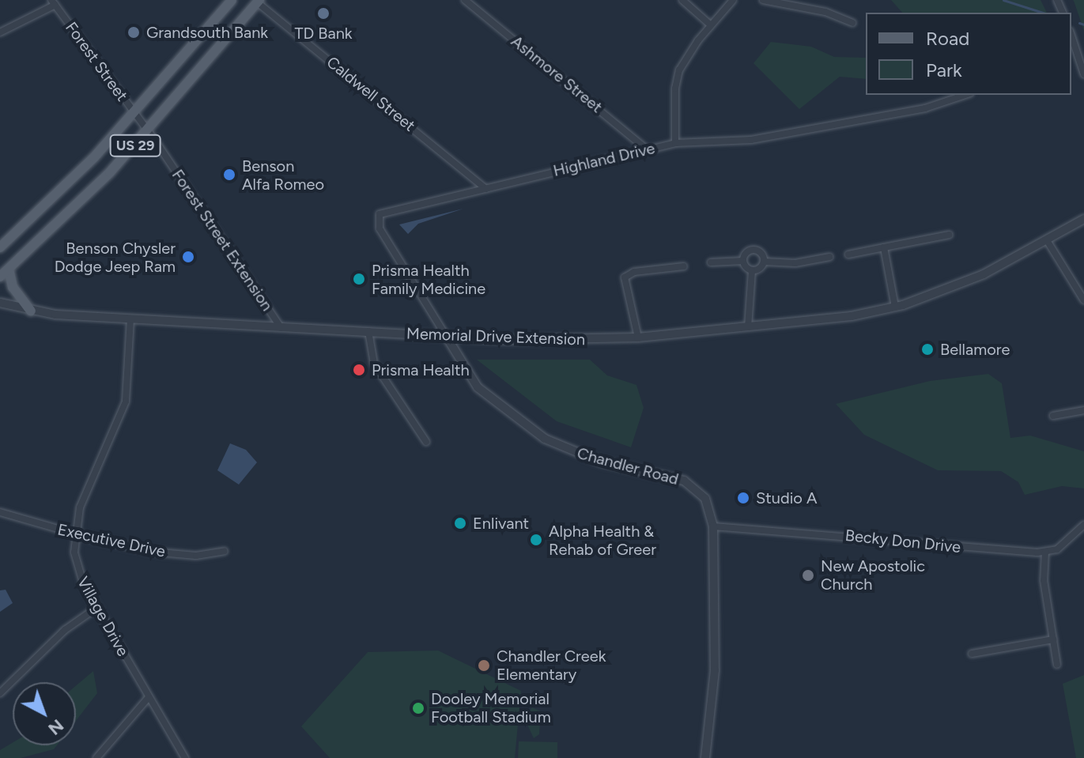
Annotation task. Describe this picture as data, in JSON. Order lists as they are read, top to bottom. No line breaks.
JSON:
{"streets":{"main road":["US 29"],"street":["Forest Street","Ashmore Street","Caldwell Street","Highland Drive","Forest Street Extension","Memorial Drive Extension","Chandler Road","Executive Drive","Becky Don Drive","Village Drive"]},"crossings":[["Forest Street","US 29"],["Forest Street","Forest Street Extension"],["Ashmore Street","Highland Drive"],["Caldwell Street","US 29"],["Caldwell Street","Highland Drive"],["US 29","Forest Street Extension"],["Highland Drive","Memorial Drive Extension"],["Highland Drive","Chandler Road"],["Forest Street Extension","Memorial Drive Extension"],["Memorial Drive Extension","Chandler Road"],["Memorial Drive Extension","Village Drive"],["Chandler Road","Becky Don Drive"],["Executive Drive","Village Drive"]],"places":["TD Bank","Grandsouth Bank","Benson Alfa Romeo","Benson Chysler Dodge Jeep Ram","Prisma Health Family Medicine","Bellamore","Prisma Health","Studio A","Enlivant","Alpha Health & Rehab of Greer","New Apostolic Church","Chandler Creek Elementary","Dooley Memorial Football Stadium"],"legend":["Road","Park"],"north":"bottom right"}
